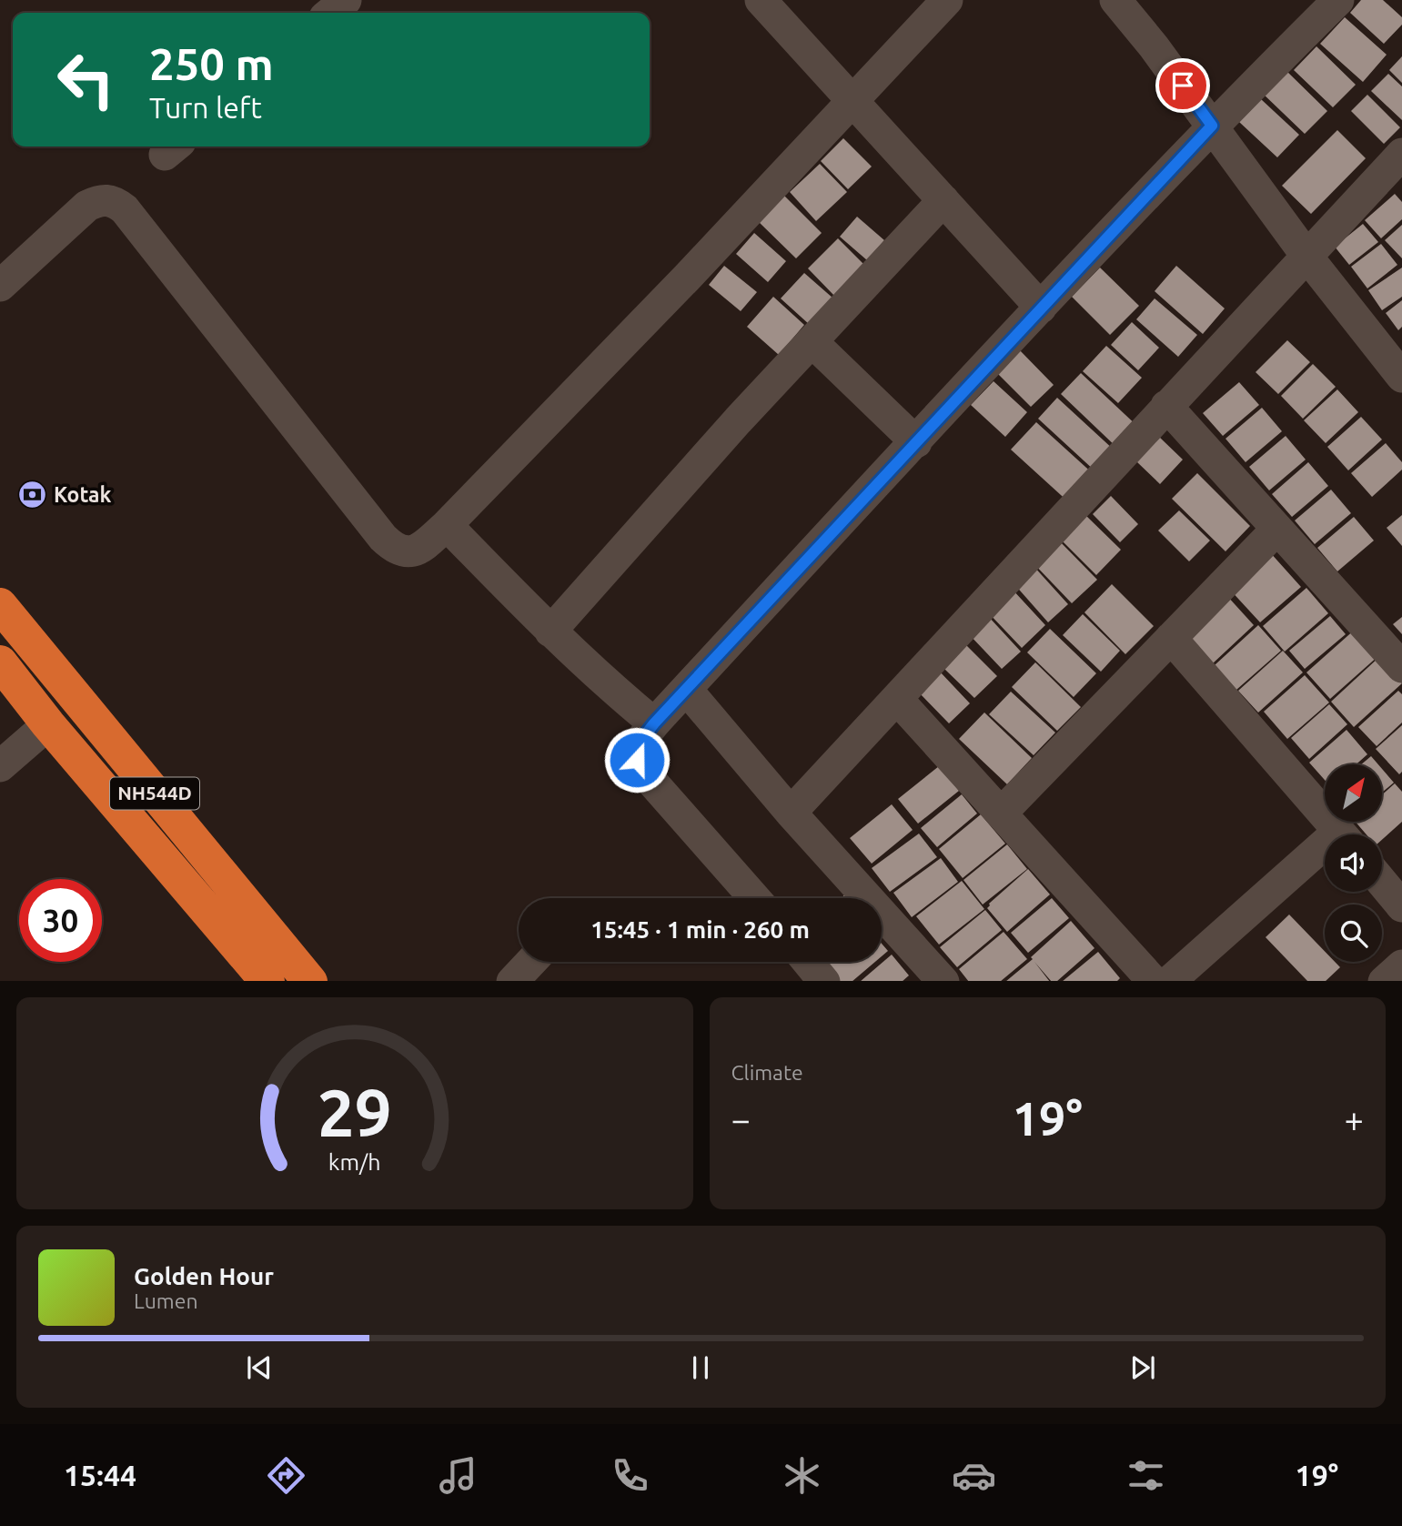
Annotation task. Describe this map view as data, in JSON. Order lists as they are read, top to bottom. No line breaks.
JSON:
{"streets":{"highway":["NH544D"]},"places":{"bank":["Kotak"]},"north":"top right","page":{"turn":["250 m","Turn left"],"limit":"30","trip":"15:45 · 1 min · 260 m","tile":"Climate","heat":["−","19°","+"],"song":["Golden Hour","Lumen"],"tabs":["15:44","19°"],"gauge":["29","km/h"]}}
